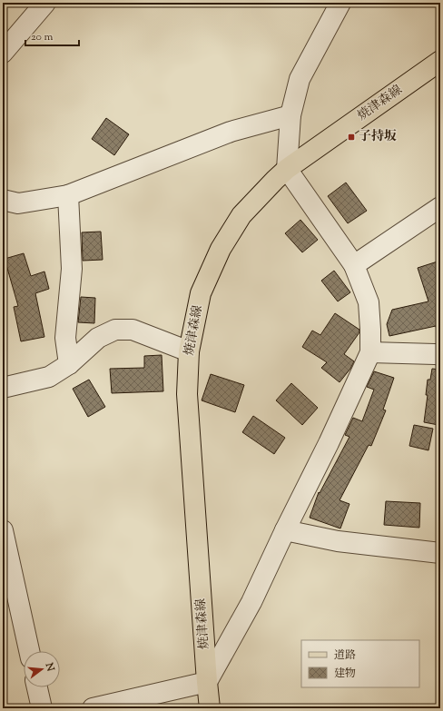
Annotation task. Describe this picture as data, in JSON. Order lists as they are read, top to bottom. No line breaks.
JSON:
{"streets":{"main road":["焼津森線"]},"places":{"transit":["子持坂"]},"legend":["道路","建物"],"scale_bar":"20 m","north":"right"}
